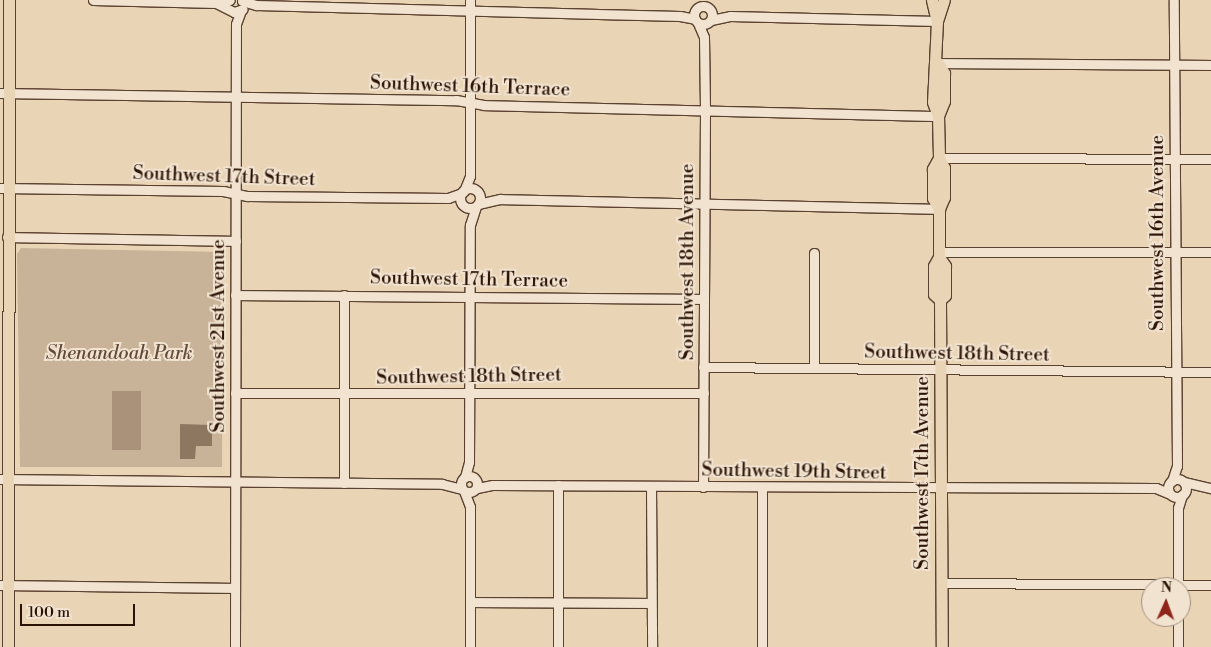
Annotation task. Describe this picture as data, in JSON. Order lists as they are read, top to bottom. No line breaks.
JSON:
{"streets":{"main road":["Southwest 17th Avenue"],"street":["Southwest 16th Terrace","Southwest 17th Street","Southwest 16th Avenue","Southwest 18th Avenue","Southwest 17th Terrace","Southwest 21st Avenue","Southwest 18th Street","Southwest 19th Street"]},"crossings":[["Southwest 16th Terrace","Southwest 18th Avenue"],["Southwest 16th Terrace","Southwest 21st Avenue"],["Southwest 16th Terrace","Southwest 17th Avenue"],["Southwest 17th Street","Southwest 21st Avenue"],["Southwest 16th Avenue","Southwest 18th Street"],["Southwest 16th Avenue","Southwest 19th Street"],["Southwest 18th Avenue","Southwest 17th Terrace"],["Southwest 18th Avenue","Southwest 18th Street"],["Southwest 18th Avenue","Southwest 19th Street"],["Southwest 17th Terrace","Southwest 21st Avenue"],["Southwest 21st Avenue","Southwest 18th Street"],["Southwest 18th Street","Southwest 17th Avenue"],["Southwest 19th Street","Southwest 17th Avenue"]],"parks":["Shenandoah Park"],"scale_bar":"100 m","north":"top"}
